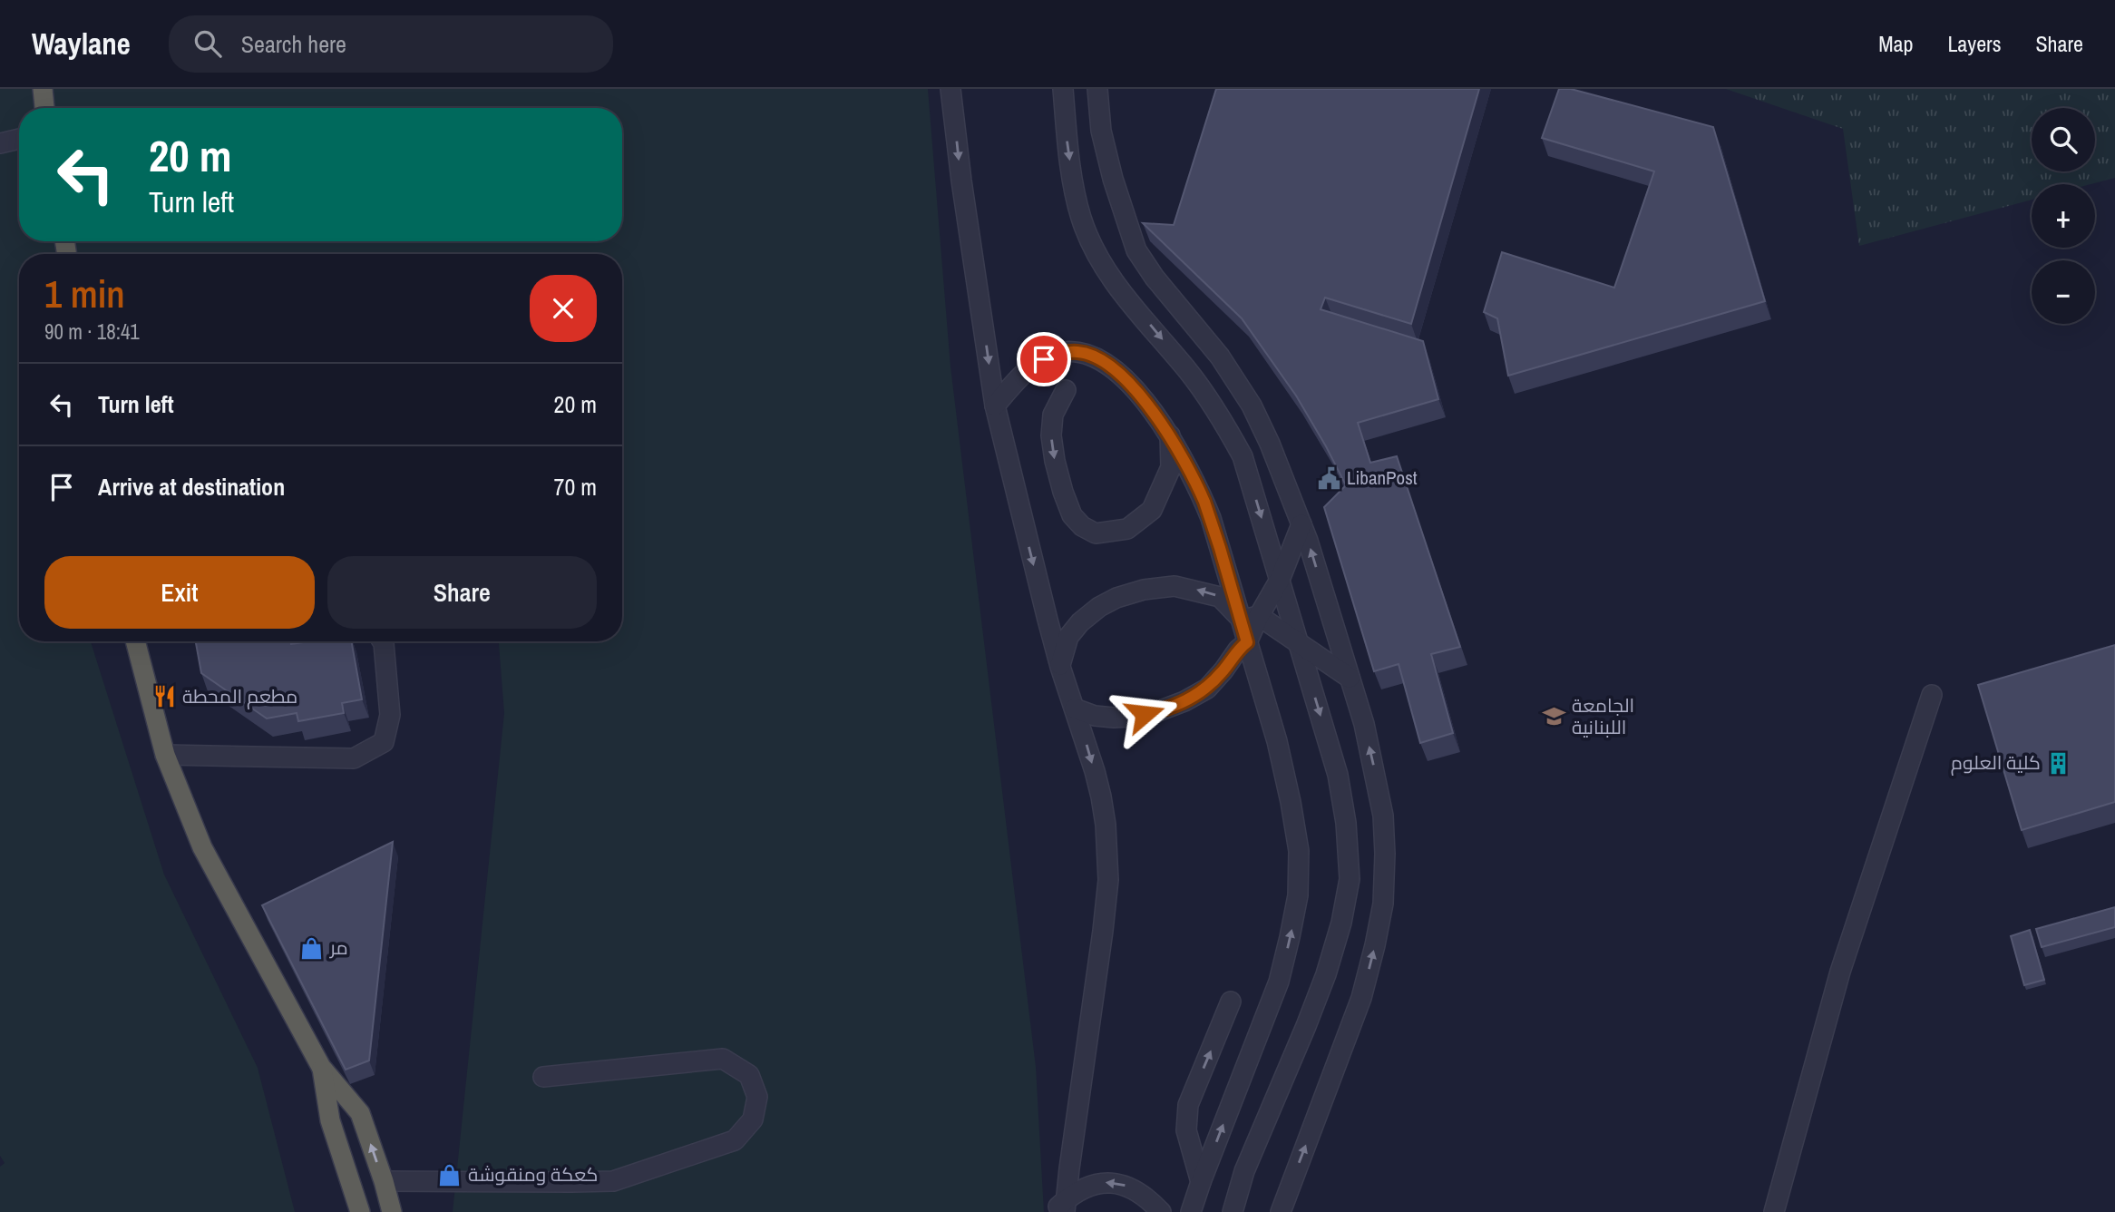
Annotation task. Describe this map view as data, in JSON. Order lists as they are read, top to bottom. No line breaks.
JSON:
{"places":{"public building":["LibanPost"],"restaurant":["مطعم المحطة"],"school or university":["الجامعة اللبنانية"],"building":["كلية العلوم"],"shop":["مر","كعكة ومنقوشة"]},"page":{"header":"Waylane","search":"Search here","nav":["Map","Layers","Share"],"map_buttons":["+","−"],"turn":["20 m","Turn left"],"heading":["1 min","90 m · 18:41"],"list":[{"name":"Turn left","value":"20 m"},{"name":"Arrive at destination","value":"70 m"}],"buttons":["Exit","Share"]}}
